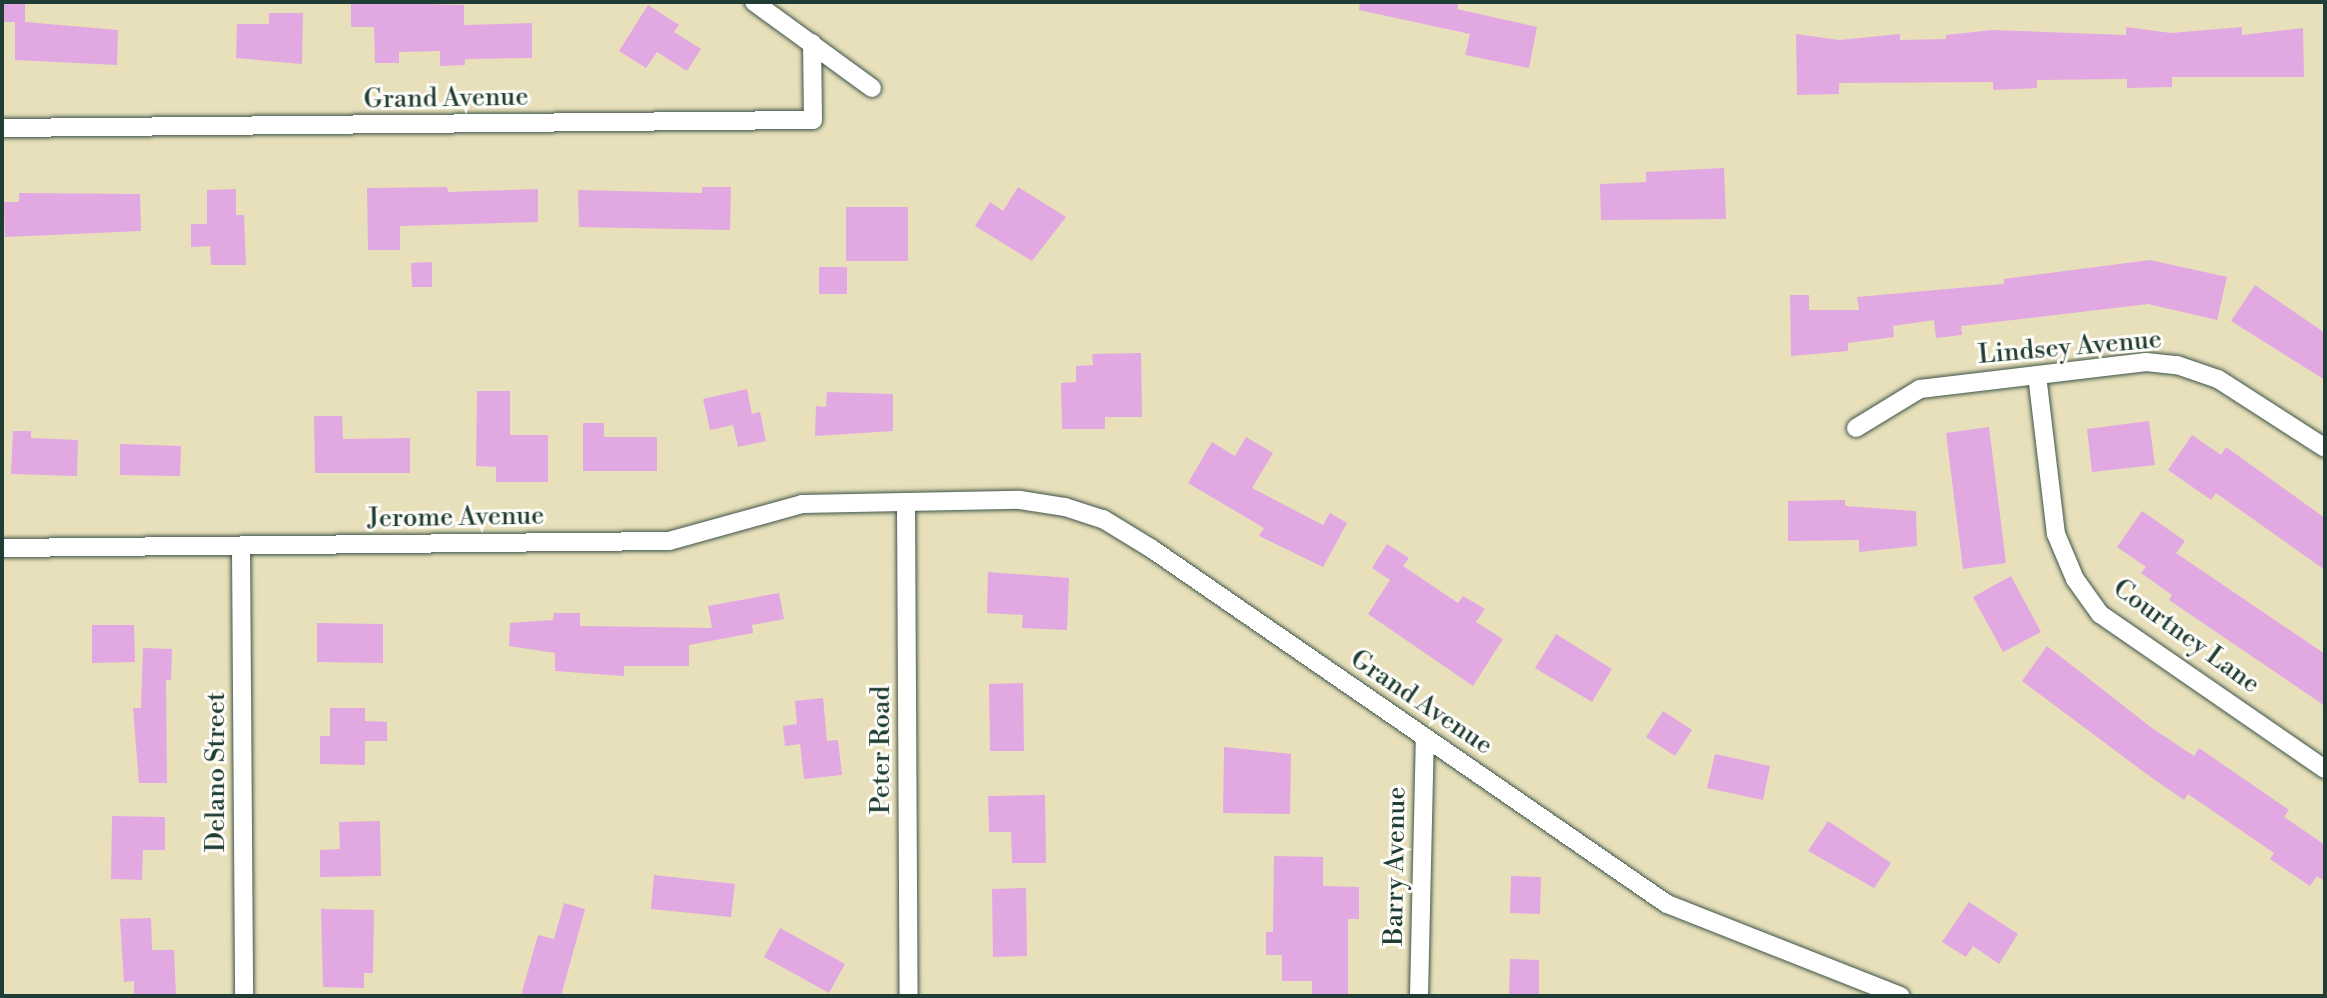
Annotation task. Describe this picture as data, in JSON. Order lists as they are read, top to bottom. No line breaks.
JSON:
{"streets":{"street":["Grand Avenue","Lindsey Avenue","Jerome Avenue","Courtney Lane","Peter Road","Delano Street","Barry Avenue"]},"crossings":[["Grand Avenue","Jerome Avenue"],["Grand Avenue","Peter Road"],["Grand Avenue","Barry Avenue"],["Lindsey Avenue","Courtney Lane"],["Jerome Avenue","Peter Road"],["Jerome Avenue","Delano Street"]]}
